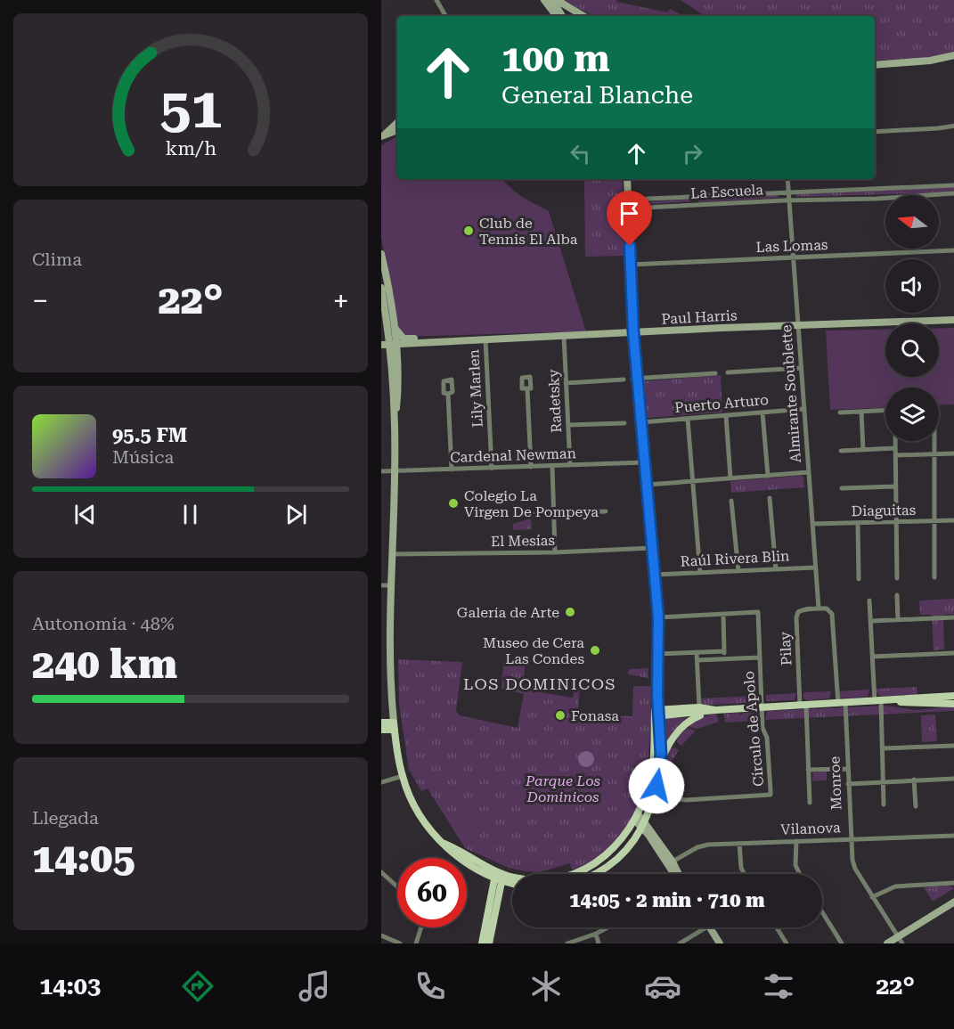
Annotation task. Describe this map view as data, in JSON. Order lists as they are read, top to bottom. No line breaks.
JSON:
{"streets":{"main road":["Paul Harris"],"street":["La Escuela","Las Lomas","Lily Marlen","Almirante Soublette","Radetsky","Puerto Arturo","Cardenal Newman","Diaguitas","El Mesías","Raúl Rivera Blin","Pilay","Círculo de Apolo","Monroe","Vilanova"]},"crossings":[["La Escuela","Almirante Soublette"],["Las Lomas","Almirante Soublette"],["Paul Harris","Lily Marlen"],["Paul Harris","Almirante Soublette"],["Paul Harris","Radetsky"],["Lily Marlen","Cardenal Newman"],["Almirante Soublette","Puerto Arturo"],["Almirante Soublette","Diaguitas"],["Almirante Soublette","Raúl Rivera Blin"],["Almirante Soublette","Pilay"],["Almirante Soublette","Monroe"],["Radetsky","Cardenal Newman"],["Pilay","Monroe"],["Monroe","Vilanova"]],"districts":["LOS DOMINICOS"],"parks":["Parque Los Dominicos"],"places":["Club de Tennis El Alba","Colegio La Virgen De Pompeya","Galería de Arte","Museo de Cera Las Condes","Fonasa"],"north":"left","page":{"turn":["100 m","General Blanche"],"tile":["Clima",["Autonomía · 48%","240 km"],["Llegada","14:05"]],"heat":["−","22°","+"],"song":["95.5 FM","Música"],"limit":"60","trip":"14:05 · 2 min · 710 m","tabs":["14:03","22°"],"gauge":["51","km/h"]}}
